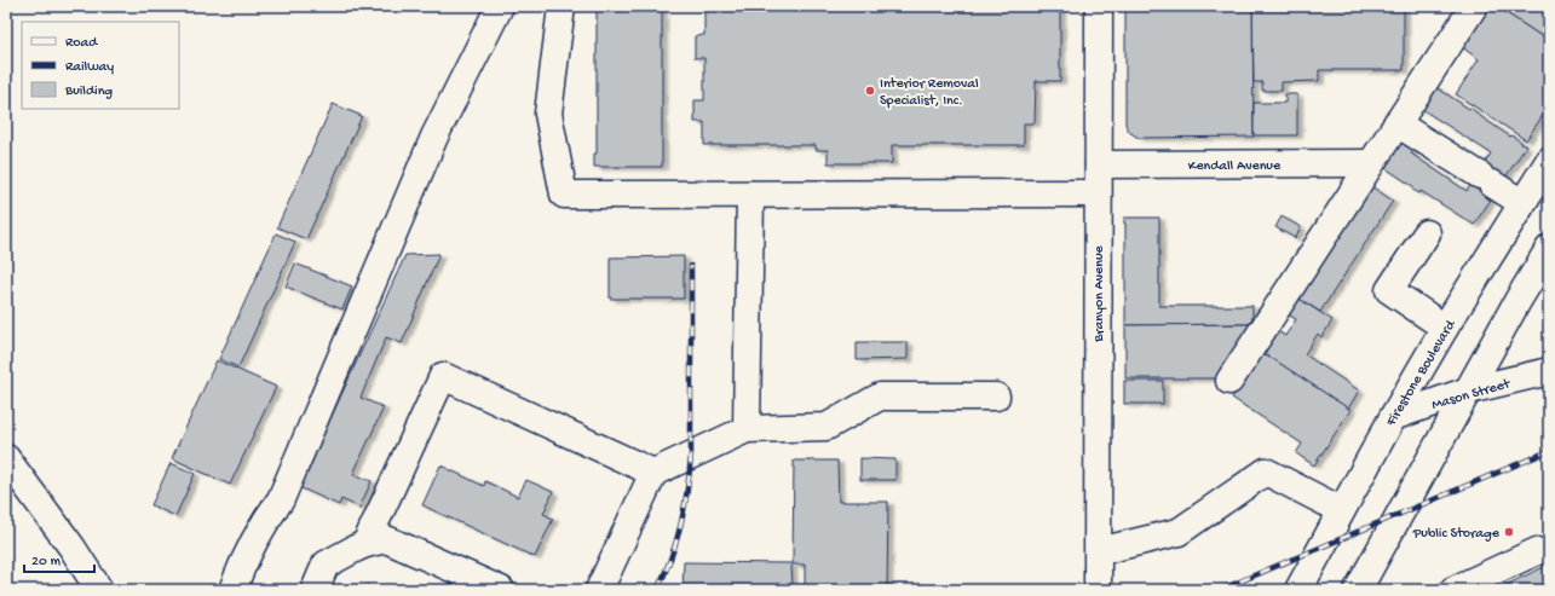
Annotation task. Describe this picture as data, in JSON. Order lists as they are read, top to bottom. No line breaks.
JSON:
{"streets":{"street":["Kendall Avenue","Branyon Avenue","Firestone Boulevard","Mason Street"]},"crossings":[["Kendall Avenue","Branyon Avenue"],["Firestone Boulevard","Mason Street"]],"places":["Interior Removal Specialist, Inc.","Public Storage"],"legend":["Road","Railway","Building"],"scale_bar":"20 m"}
